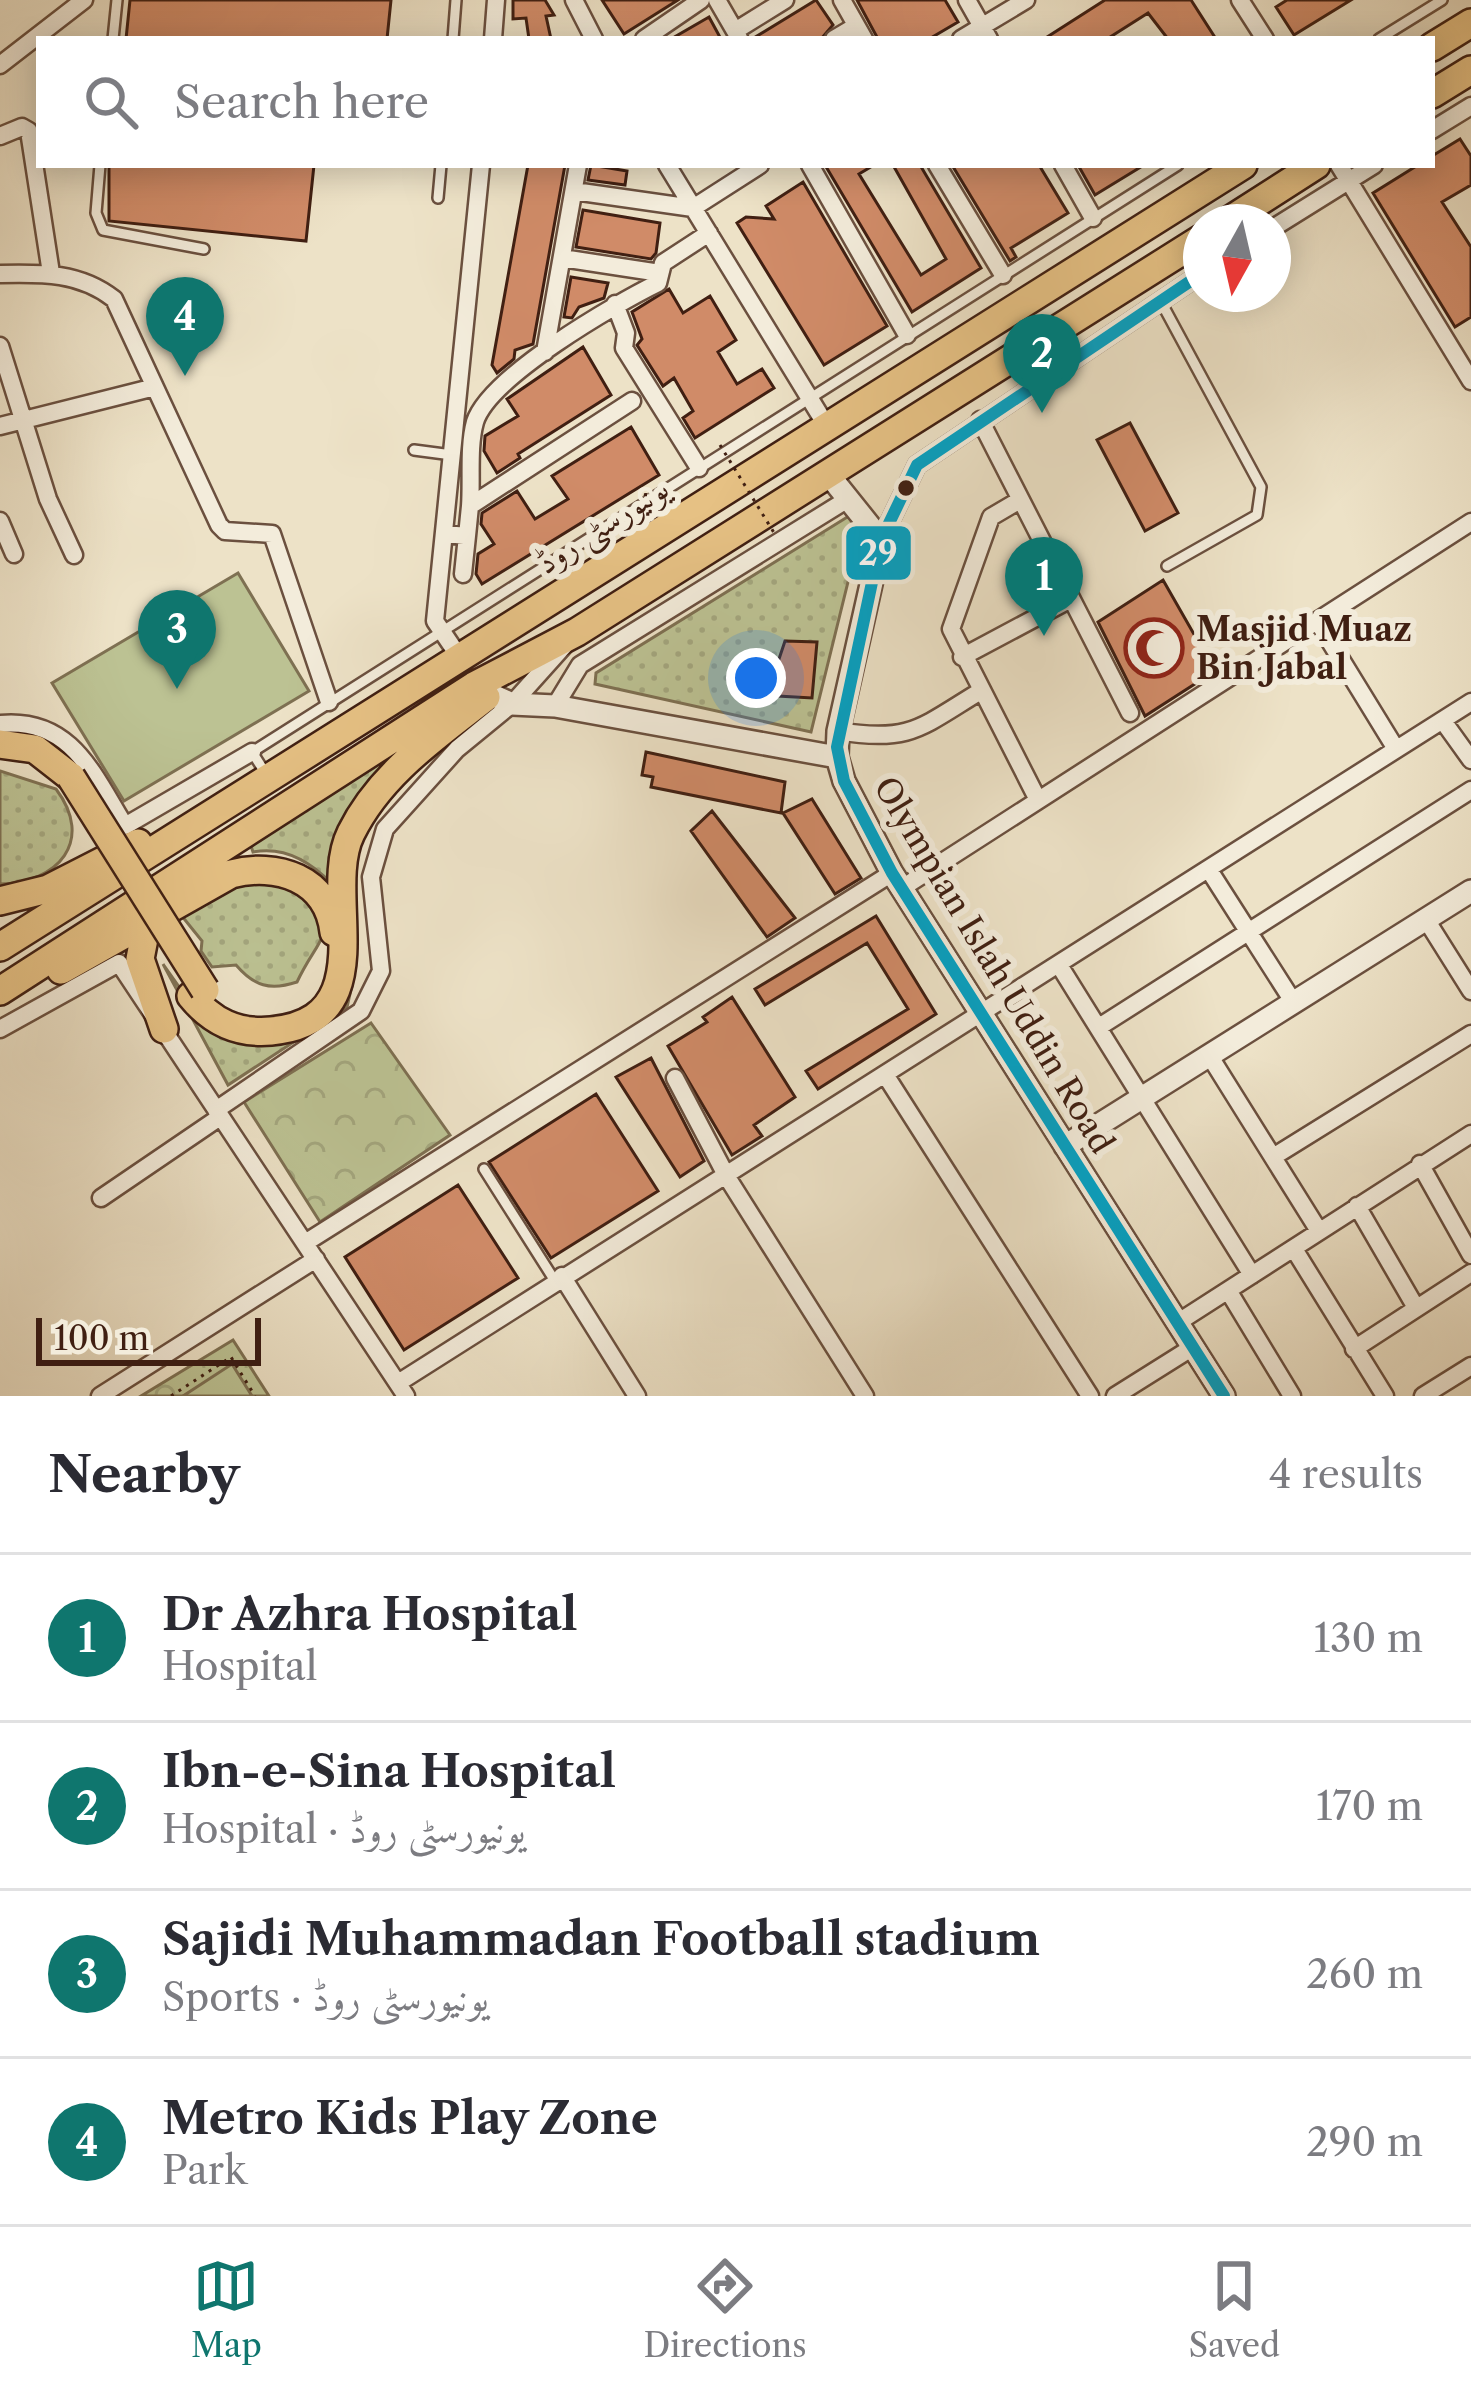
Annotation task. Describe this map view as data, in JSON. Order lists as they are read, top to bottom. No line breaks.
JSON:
{"streets":{"main road":["یونیورسٹی روڈ"],"street":["Olympian Islah Uddin Road"]},"places":{"mosque":["Masjid Muaz Bin Jabal"]},"lines":["transit line 29"],"scale_bar":"100 m","north":"bottom","page":{"search":"Search here","pins":["4","2","1","3"],"scale":"100 m","heading":["Nearby","4 results"],"list":[{"mark":"1","name":"Dr Azhra Hospital","note":"Hospital","value":"130 m"},{"mark":"2","name":"Ibn-e-Sina Hospital","note":"Hospital · یونیورسٹی روڈ","value":"170 m"},{"mark":"3","name":"Sajidi Muhammadan Football stadium","note":"Sports · یونیورسٹی روڈ","value":"260 m"},{"mark":"4","name":"Metro Kids Play Zone","note":"Park","value":"290 m"}],"nav":["Map","Directions","Saved"]}}
